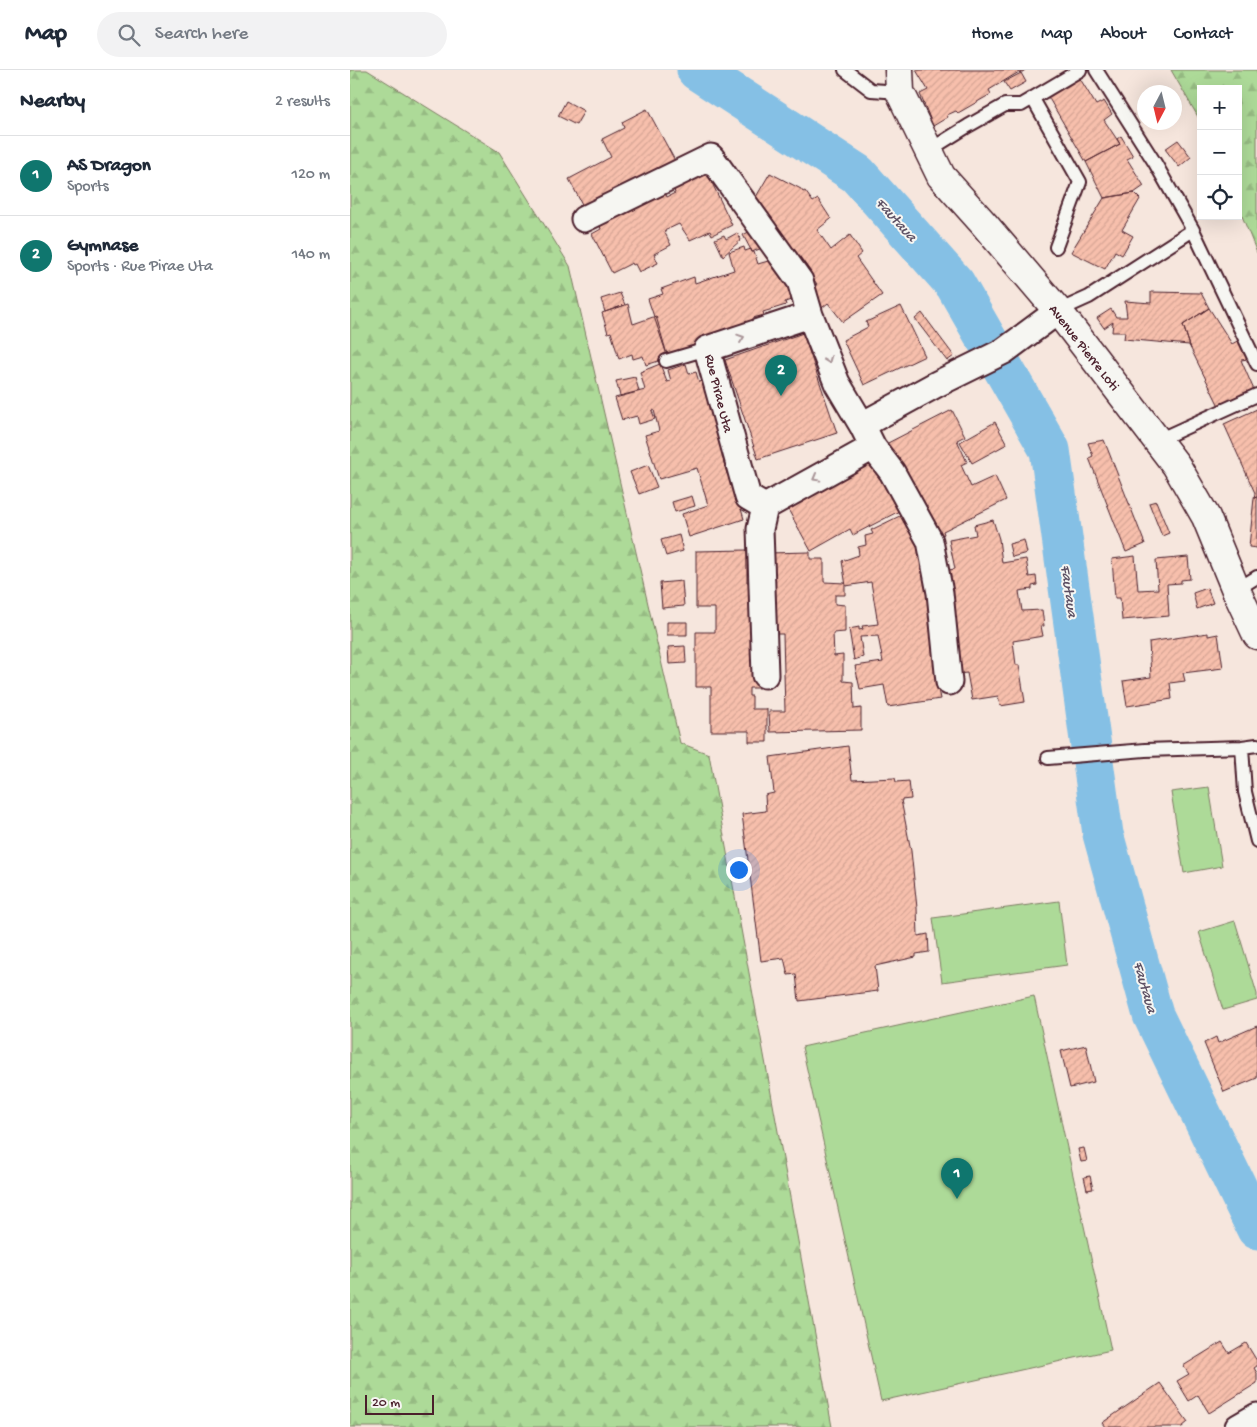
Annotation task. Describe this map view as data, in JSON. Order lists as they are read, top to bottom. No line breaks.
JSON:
{"streets":{"main road":["Avenue Pierre Loti"],"street":["Rue Pirae Uta"]},"water":["Fautaua"],"scale_bar":"20 m","north":"bottom","page":{"header":"Map","search":"Search here","nav":["Home","Map","About","Contact"],"heading":["Nearby","2 results"],"map_buttons":["+","−"],"list":[{"mark":"1","name":"AS Dragon","note":"Sports","value":"120 m"},{"mark":"2","name":"Gymnase","note":"Sports · Rue Pirae Uta","value":"140 m"}],"pins":["2","1"],"scale":"20 m"}}
